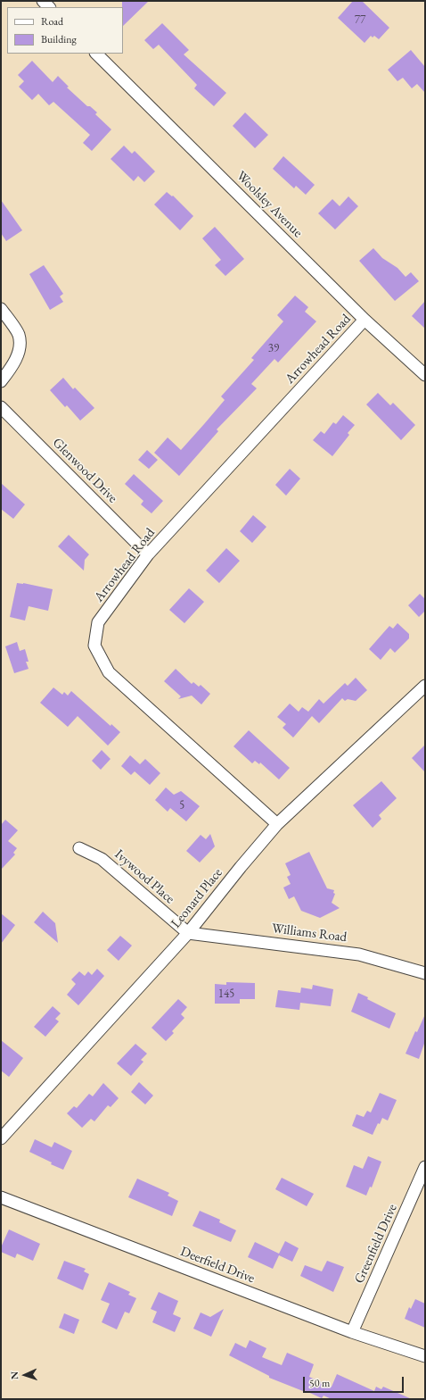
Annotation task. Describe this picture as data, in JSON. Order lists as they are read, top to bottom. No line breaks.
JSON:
{"streets":{"street":["Woolsley Avenue","Arrowhead Road","Glenwood Drive","Ivywood Place","Leonard Place","Williams Road","Greenfield Drive","Deerfield Drive"]},"crossings":[["Woolsley Avenue","Arrowhead Road"],["Arrowhead Road","Glenwood Drive"],["Arrowhead Road","Leonard Place"],["Ivywood Place","Leonard Place"],["Ivywood Place","Williams Road"],["Leonard Place","Williams Road"],["Greenfield Drive","Deerfield Drive"]],"house_numbers":["77","39","5","145"],"legend":["Road","Building"],"scale_bar":"50 m","north":"left"}
